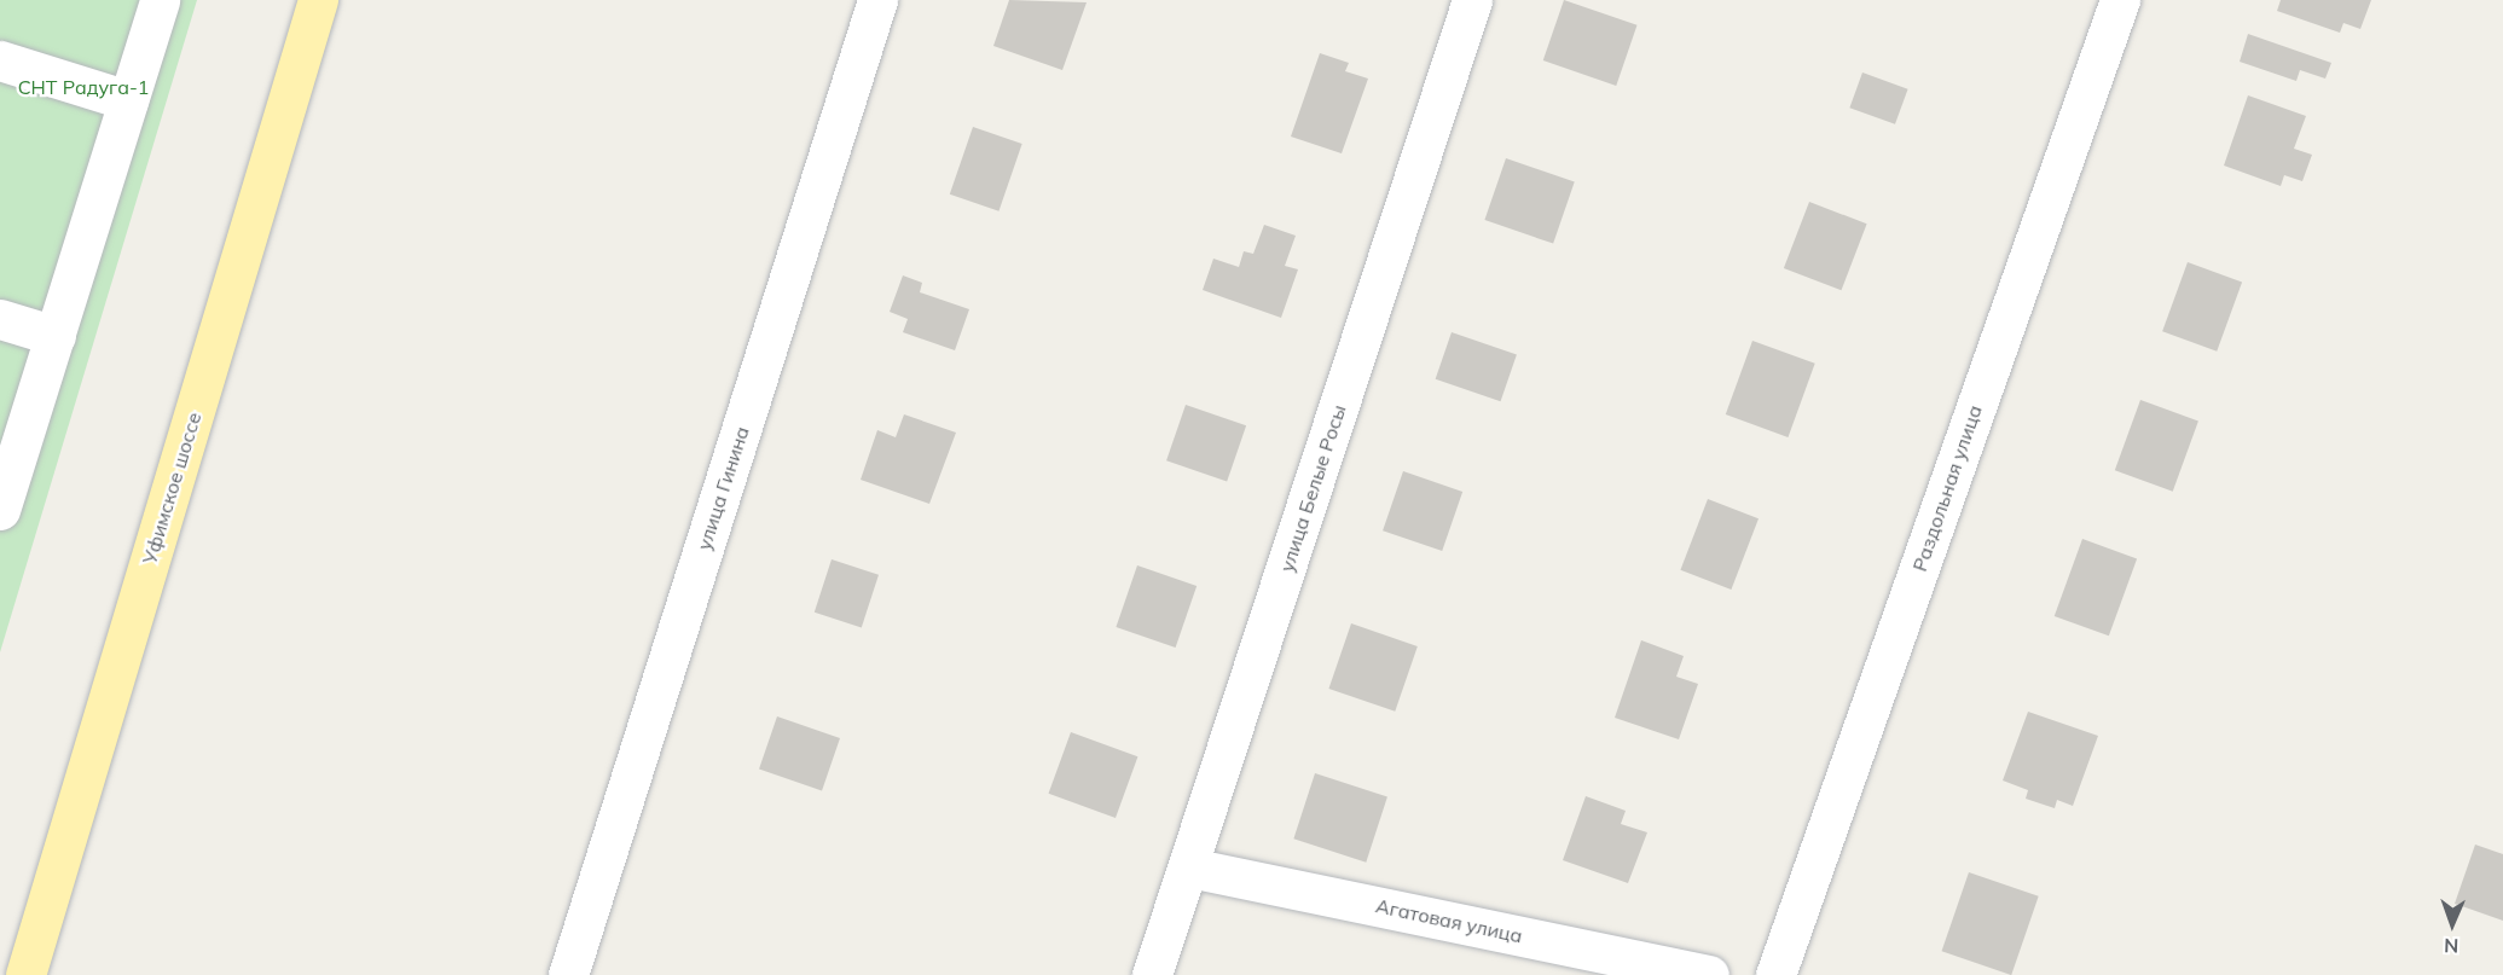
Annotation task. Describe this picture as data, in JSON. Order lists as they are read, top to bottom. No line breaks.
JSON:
{"streets":{"main road":["Уфимское шоссе"],"street":["улица Гинина","улица Белые Росы","Раздольная улица","Агатовая улица"]},"crossings":[["улица Белые Росы","Агатовая улица"]],"parks":["СНТ Радуга-1"],"north":"bottom"}
